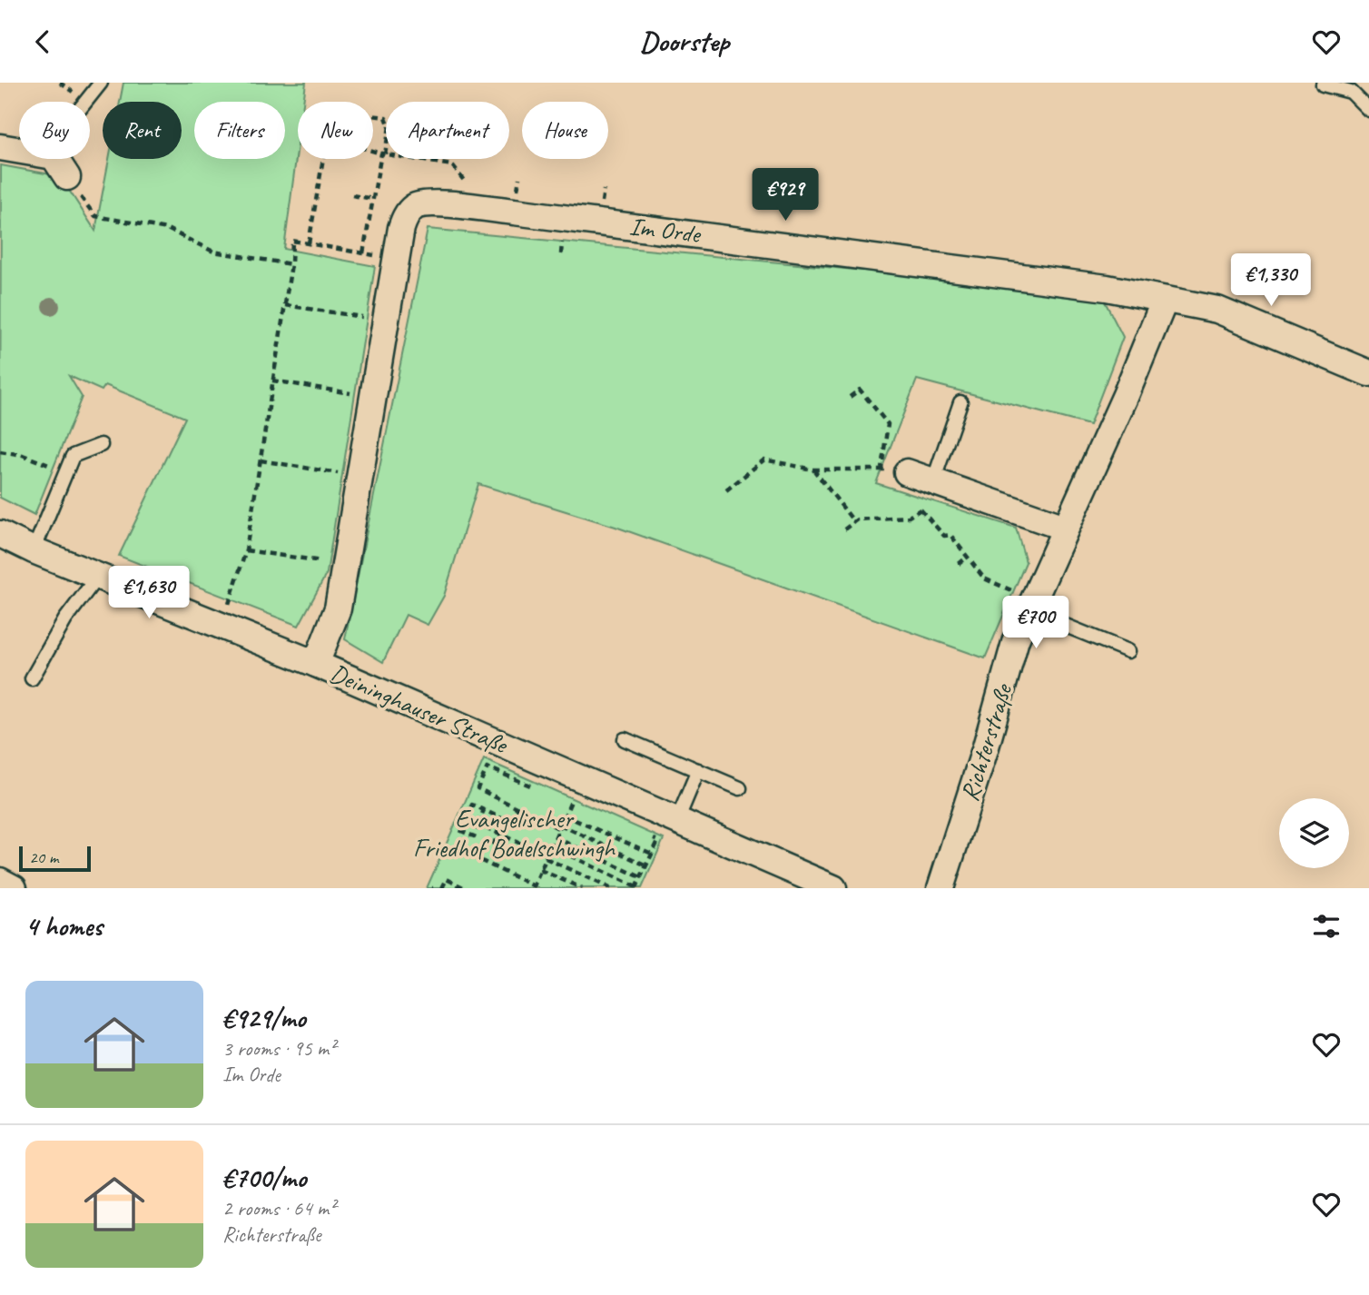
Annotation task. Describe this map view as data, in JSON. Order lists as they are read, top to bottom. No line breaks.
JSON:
{"streets":{"street":["Im Orde","Deininghauser Straße","Richterstraße"]},"crossings":[["Im Orde","Deininghauser Straße"],["Im Orde","Richterstraße"]],"parks":["Evangelischer Friedhof Bodelschwingh"],"scale_bar":"20 m","page":{"header":"Doorstep","chip":["Buy","Rent","Filters","New","Apartment","House"],"price":["€929","€1,330","€1,630","€700"],"scale":"20 m","heading":"4 homes","list":[{"name":"€929/mo","note":"3 rooms · 95 m² · Im Orde"},{"name":"€700/mo","note":"2 rooms · 64 m² · Richterstraße"}]}}
